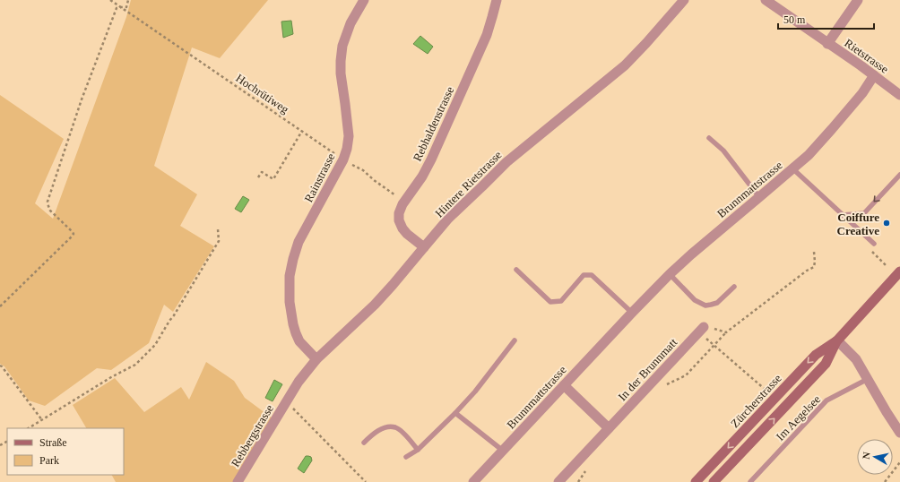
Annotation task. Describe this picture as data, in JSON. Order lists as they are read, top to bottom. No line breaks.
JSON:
{"streets":{"main road":["Zürcherstrasse"],"street":["Rietstrasse","Rebhaldenstrasse","Rainstrasse","Hintere Rietstrasse","Brunnmattstrasse","In der Brunnmatt","Rebbergstrasse"],"lane":["Im Aegelsee"],"path":["Hochrütiweg"]},"crossings":[["Rietstrasse","Brunnmattstrasse"],["Hochrütiweg","Rebhaldenstrasse"],["Hochrütiweg","Rainstrasse"],["Rebhaldenstrasse","Hintere Rietstrasse"],["Rainstrasse","Hintere Rietstrasse"],["Hintere Rietstrasse","Rebbergstrasse"]],"places":["Coiffure Creative"],"legend":["Straße","Park"],"scale_bar":"50 m","north":"left"}
